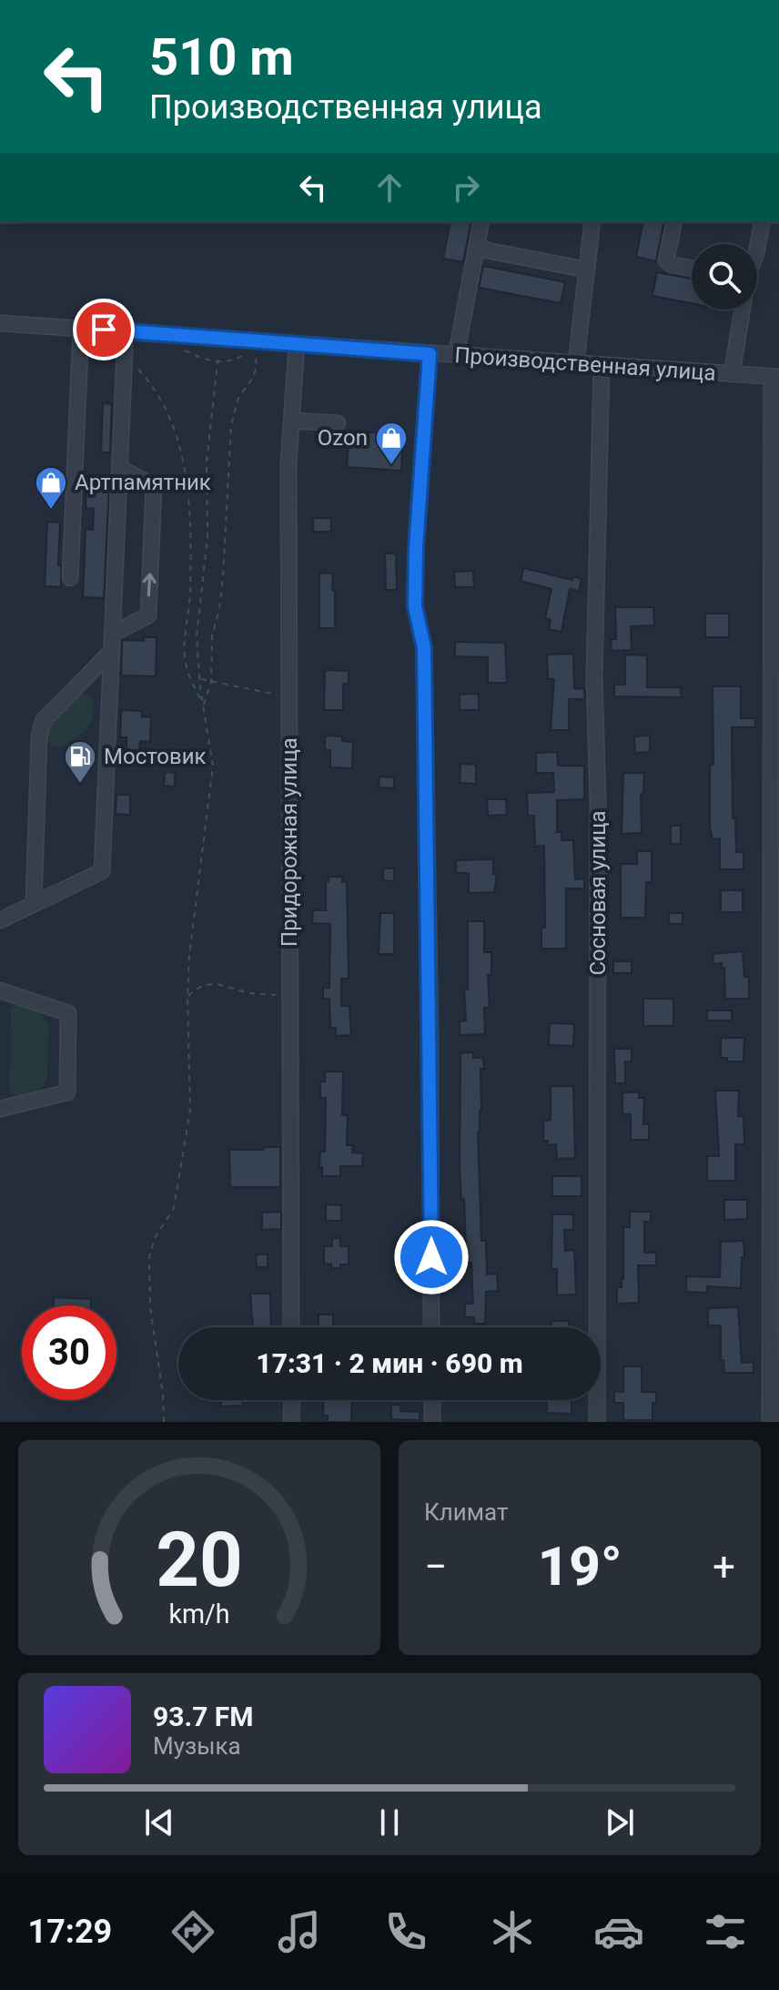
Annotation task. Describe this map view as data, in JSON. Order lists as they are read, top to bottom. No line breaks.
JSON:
{"streets":{"street":["Производственная улица","Придорожная улица","Сосновая улица"]},"crossings":[["Производственная улица","Придорожная улица"],["Производственная улица","Сосновая улица"]],"places":{"shop":["Ozon","Артпамятник"],"fuel station":["Мостовик"]},"page":{"turn":["510 m","Производственная улица"],"limit":"30","trip":"17:31 · 2 мин · 690 m","tile":"Климат","heat":["−","19°","+"],"song":["93.7 FM","Музыка"],"tabs":"17:29","gauge":["20","km/h"]}}
